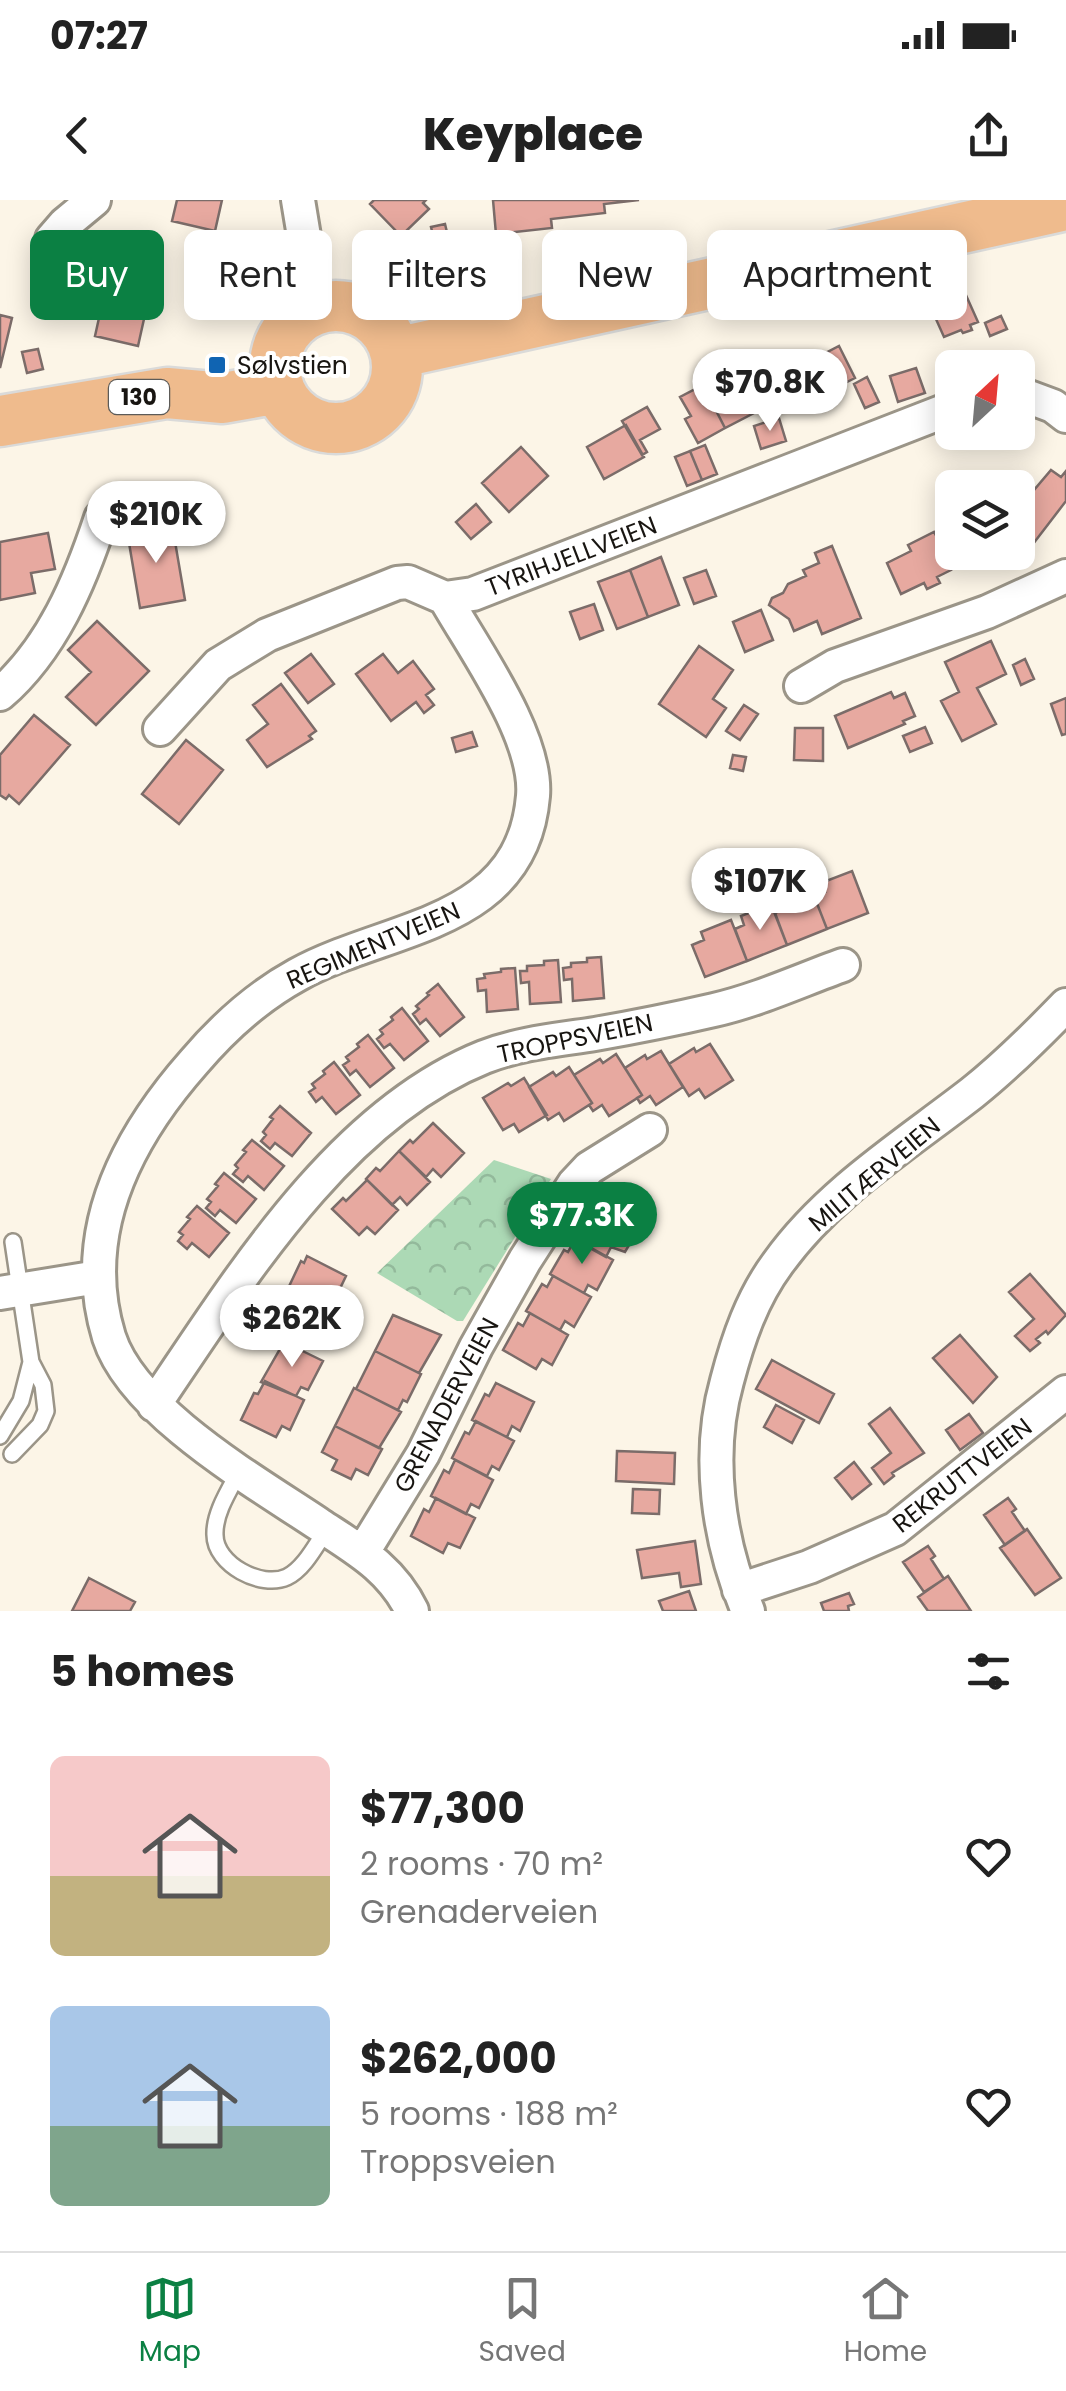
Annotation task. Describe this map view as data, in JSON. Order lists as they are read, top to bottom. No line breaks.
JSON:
{"streets":{"main road":["130"],"street":["TYRIHJELLVEIEN","REGIMENTVEIEN","TROPPSVEIEN","MILITÆRVEIEN","GRENADERVEIEN","REKRUTTVEIEN"]},"crossings":[["TYRIHJELLVEIEN","REGIMENTVEIEN"],["REGIMENTVEIEN","TROPPSVEIEN"],["REGIMENTVEIEN","GRENADERVEIEN"],["MILITÆRVEIEN","REKRUTTVEIEN"]],"places":{"transit":["Sølvstien"]},"north":"top right","page":{"status":"07:27","header":"Keyplace","chip":["Buy","Rent","Filters","New","Apartment"],"price":["$70.8K","$210K","$107K","$77.3K","$262K"],"heading":"5 homes","list":[{"name":"$77,300","note":"2 rooms · 70 m² · Grenaderveien"},{"name":"$262,000","note":"5 rooms · 188 m² · Troppsveien"}],"tabs":["Map","Saved","Home"]}}
